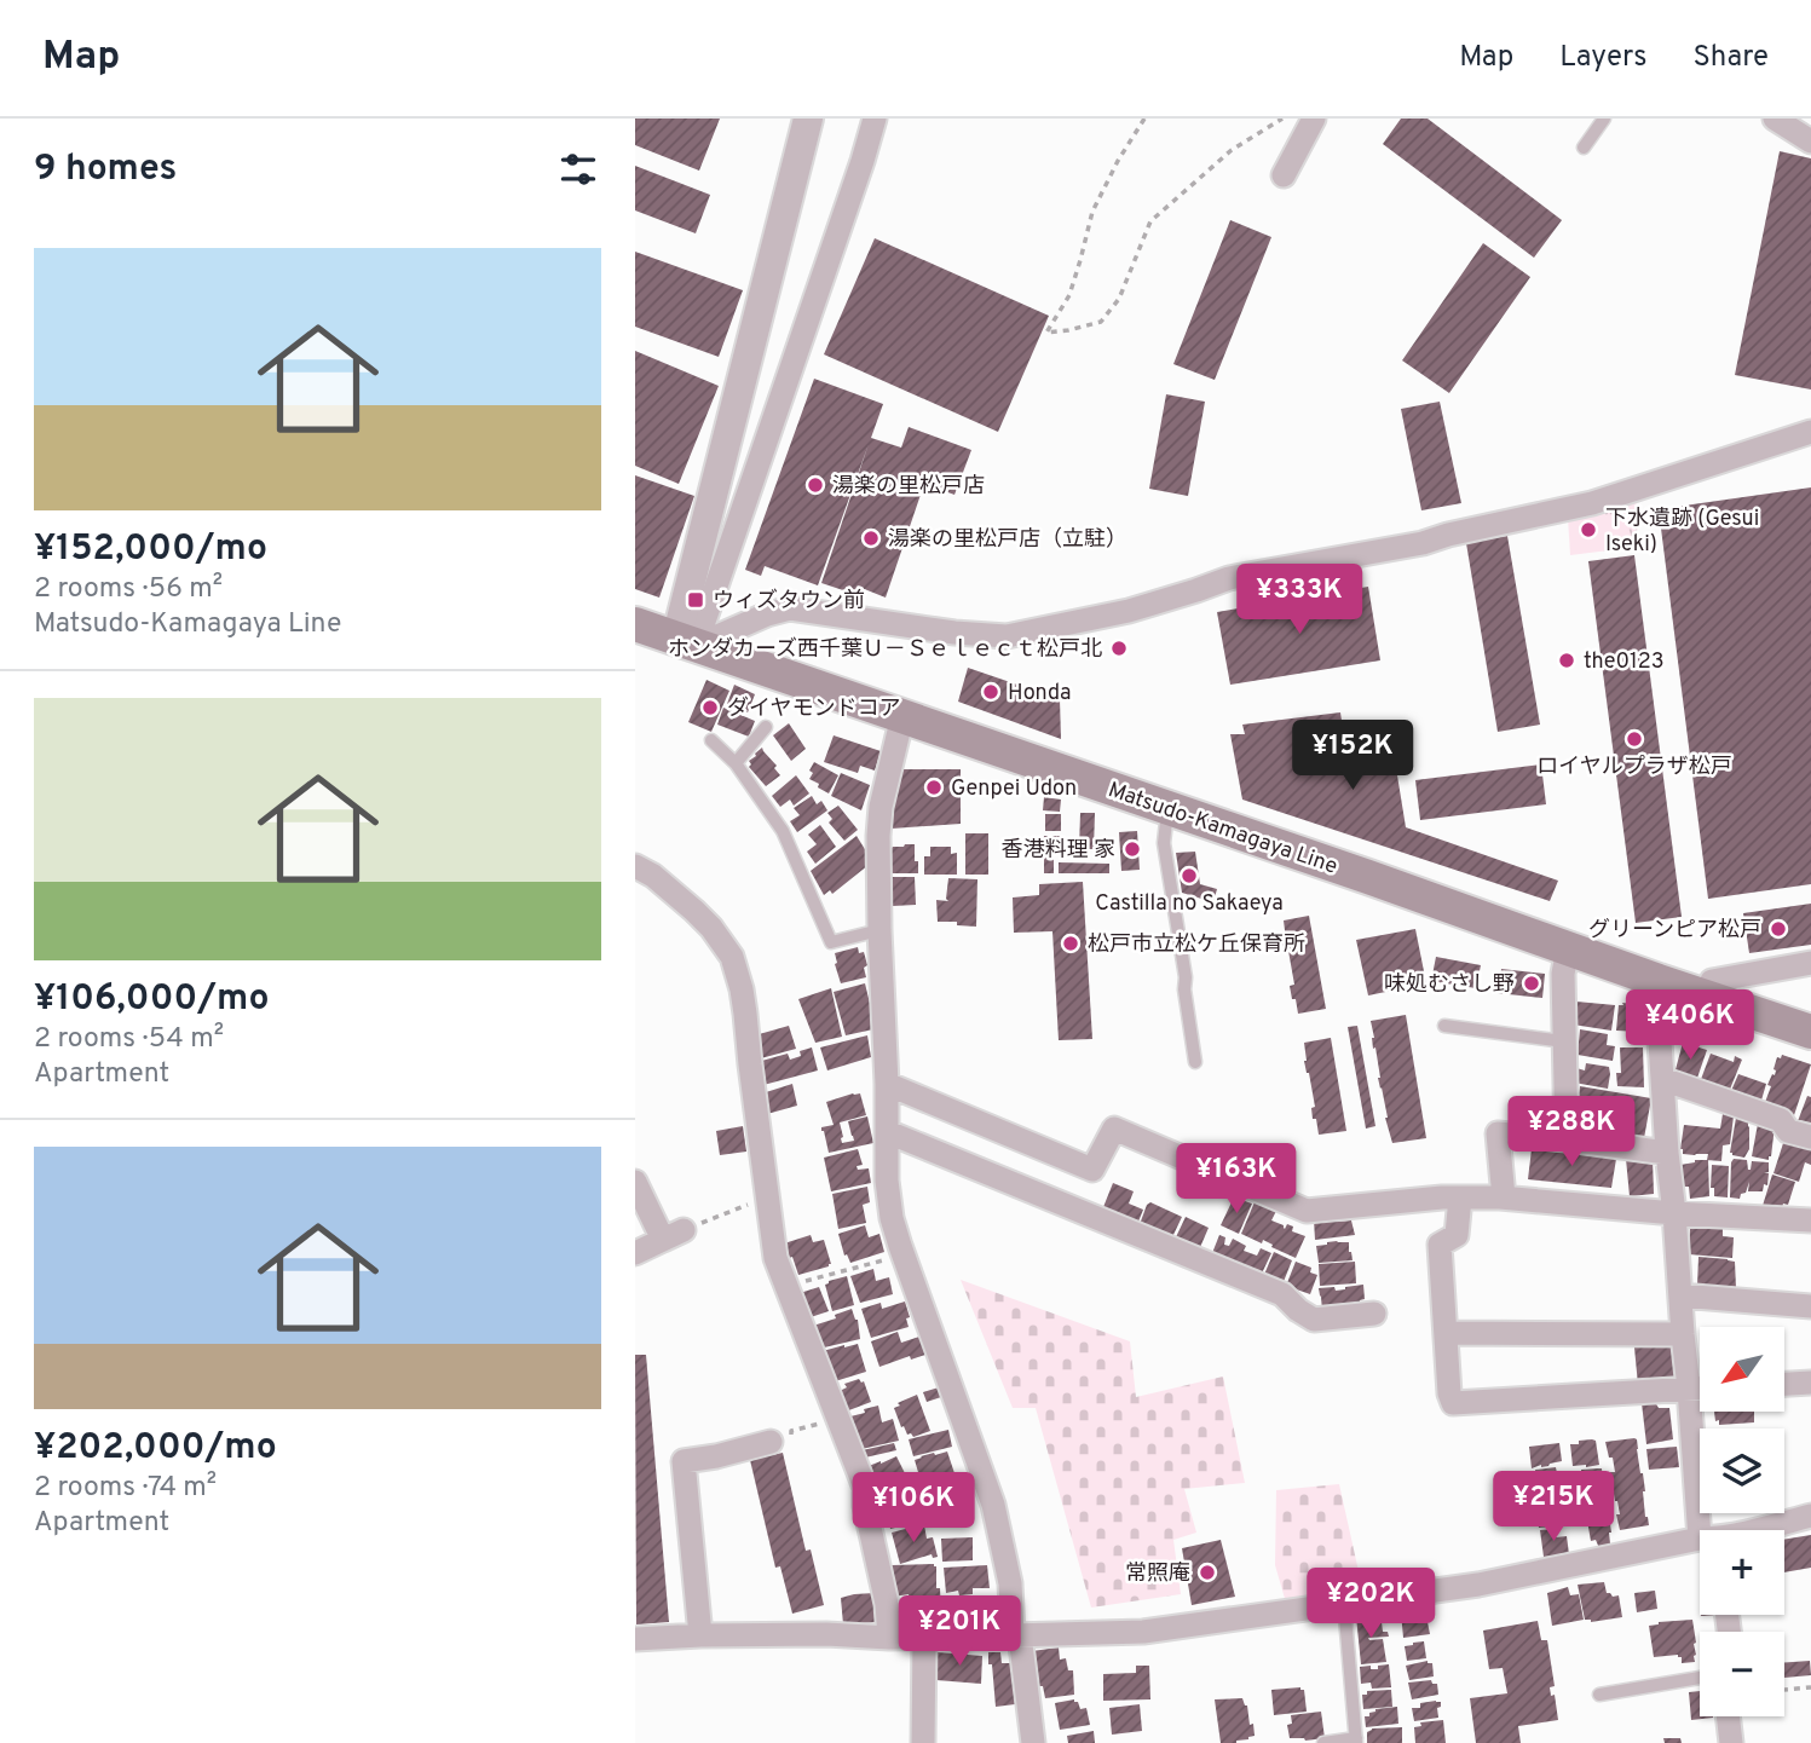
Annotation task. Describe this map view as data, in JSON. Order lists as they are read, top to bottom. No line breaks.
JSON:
{"streets":{"main road":["Matsudo-Kamagaya Line"]},"places":{"other":["湯楽の里松戸店","下水遺跡 (Gesui Iseki)","湯楽の里松戸店（立駐）","ホンダカーズ西千葉Ｕ－Ｓｅｌｅｃｔ松戸北","the0123","Honda","ダイヤモンドコア","ロイヤルプラザ松戸","Genpei Udon","香港料理 家","Castilla no Sakaeya","グリーンピア松戸","松戸市立松ケ丘保育所","味処むさし野","常照庵"],"transit":["ウィズタウン前"]},"north":"bottom left","page":{"header":"Map","nav":["Map","Layers","Share"],"heading":"9 homes","list":[{"name":"¥152,000/mo","note":"2 rooms · 56 m² · Matsudo-Kamagaya Line"},{"name":"¥106,000/mo","note":"2 rooms · 54 m² · Apartment"},{"name":"¥202,000/mo","note":"2 rooms · 74 m² · Apartment"}],"price":["¥333K","¥152K","¥406K","¥288K","¥163K","¥215K","¥106K","¥202K","¥201K"],"map_buttons":["+","−"]}}
